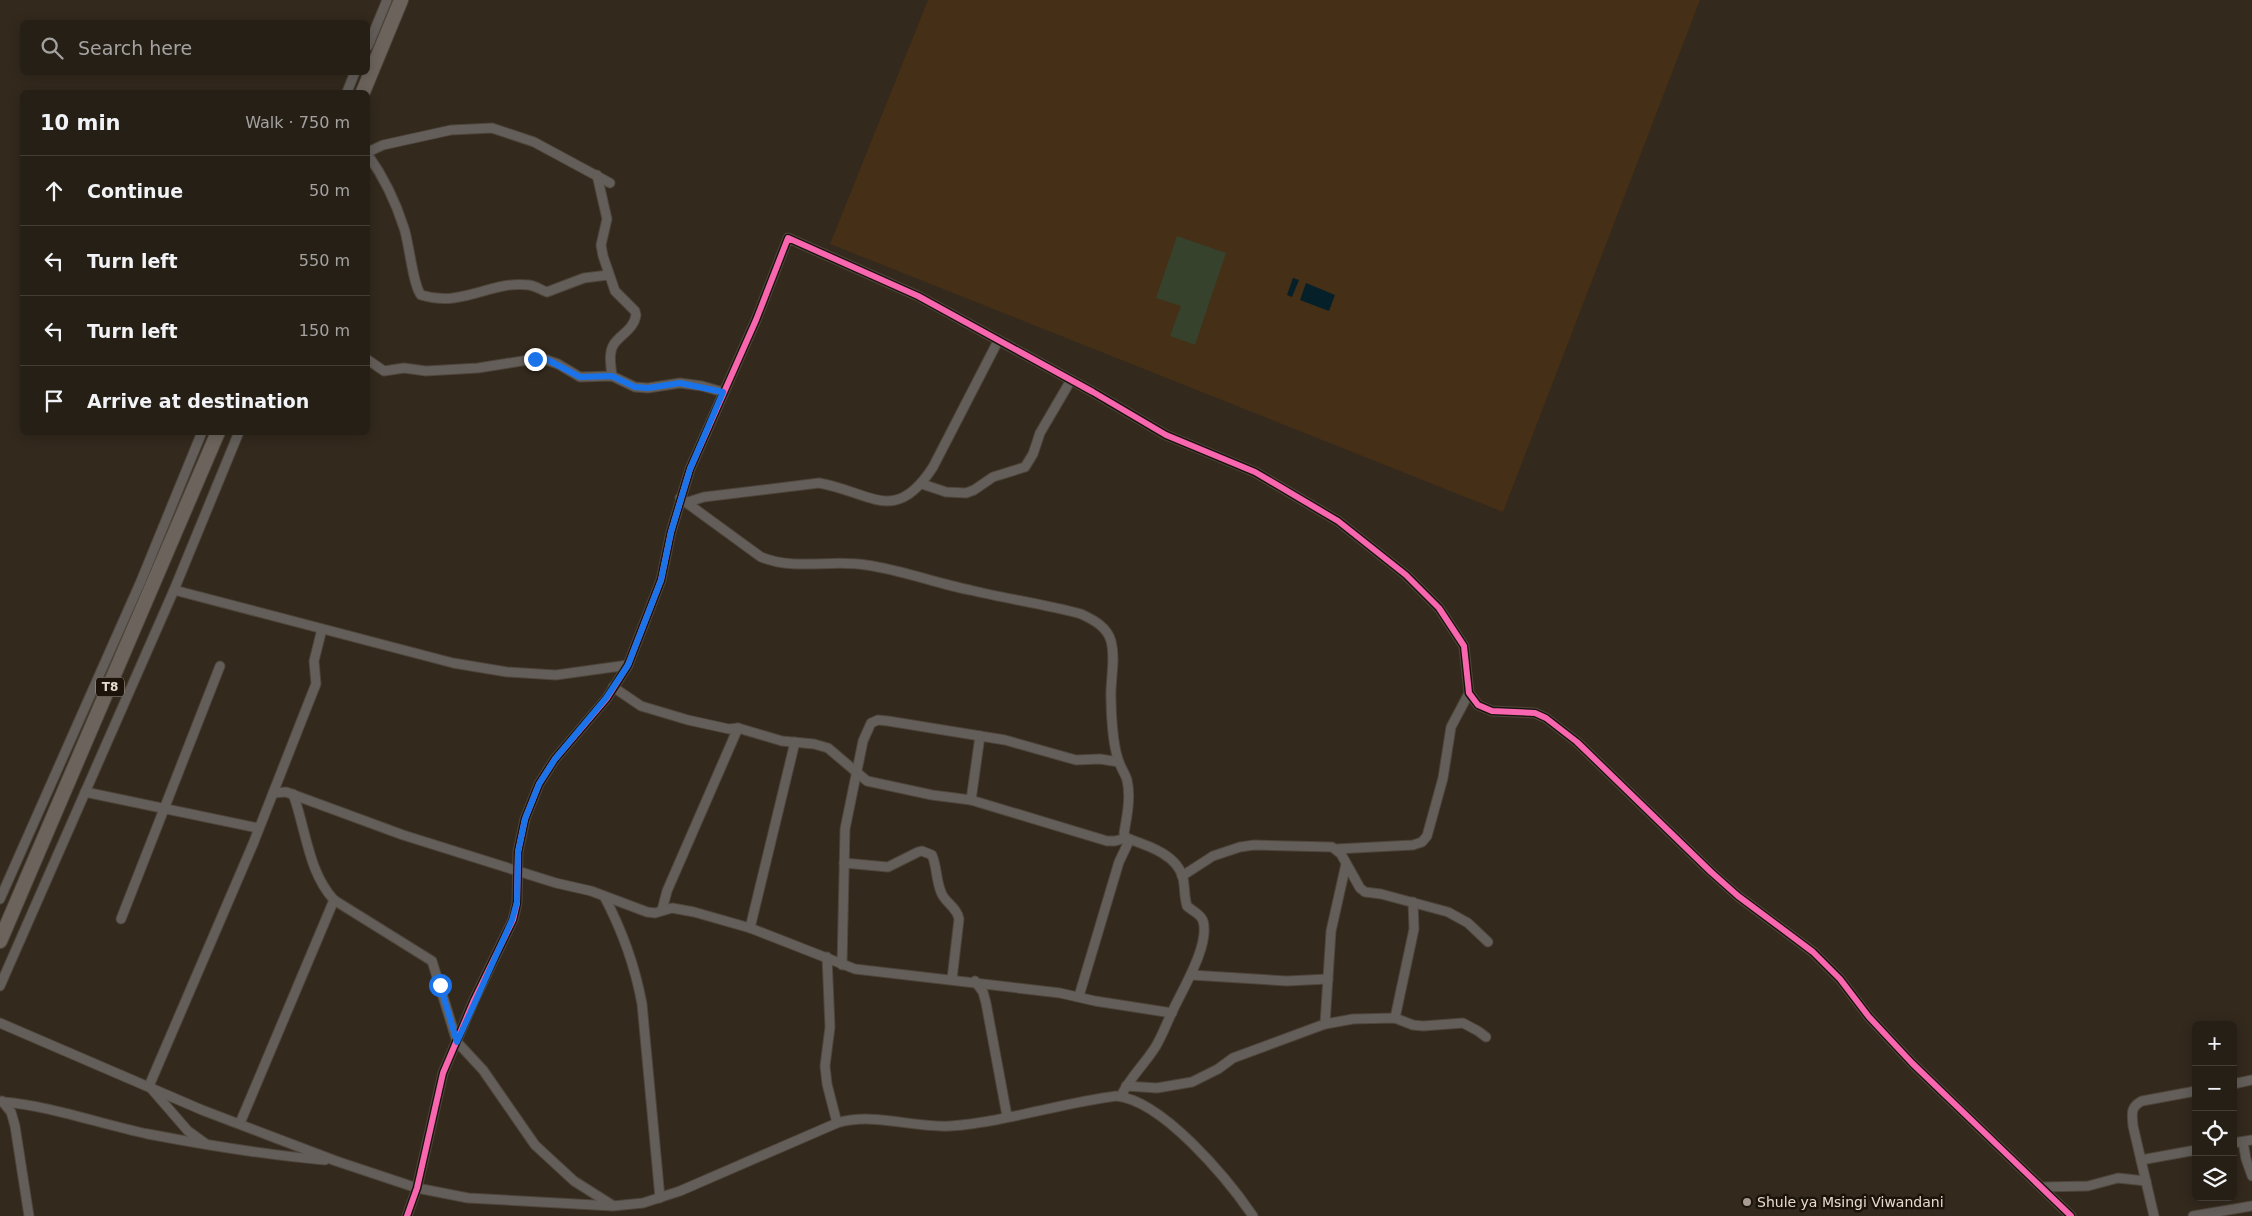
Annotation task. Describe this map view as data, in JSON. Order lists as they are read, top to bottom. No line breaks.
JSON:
{"streets":{"highway":["T8"]},"places":["Shule ya Msingi Viwandani"],"page":{"search":"Search here","heading":["10 min","Walk · 750 m"],"list":[["Continue","50 m"],["Turn left","550 m"],["Turn left","150 m"],"Arrive at destination"],"map_buttons":["+","−"]}}
